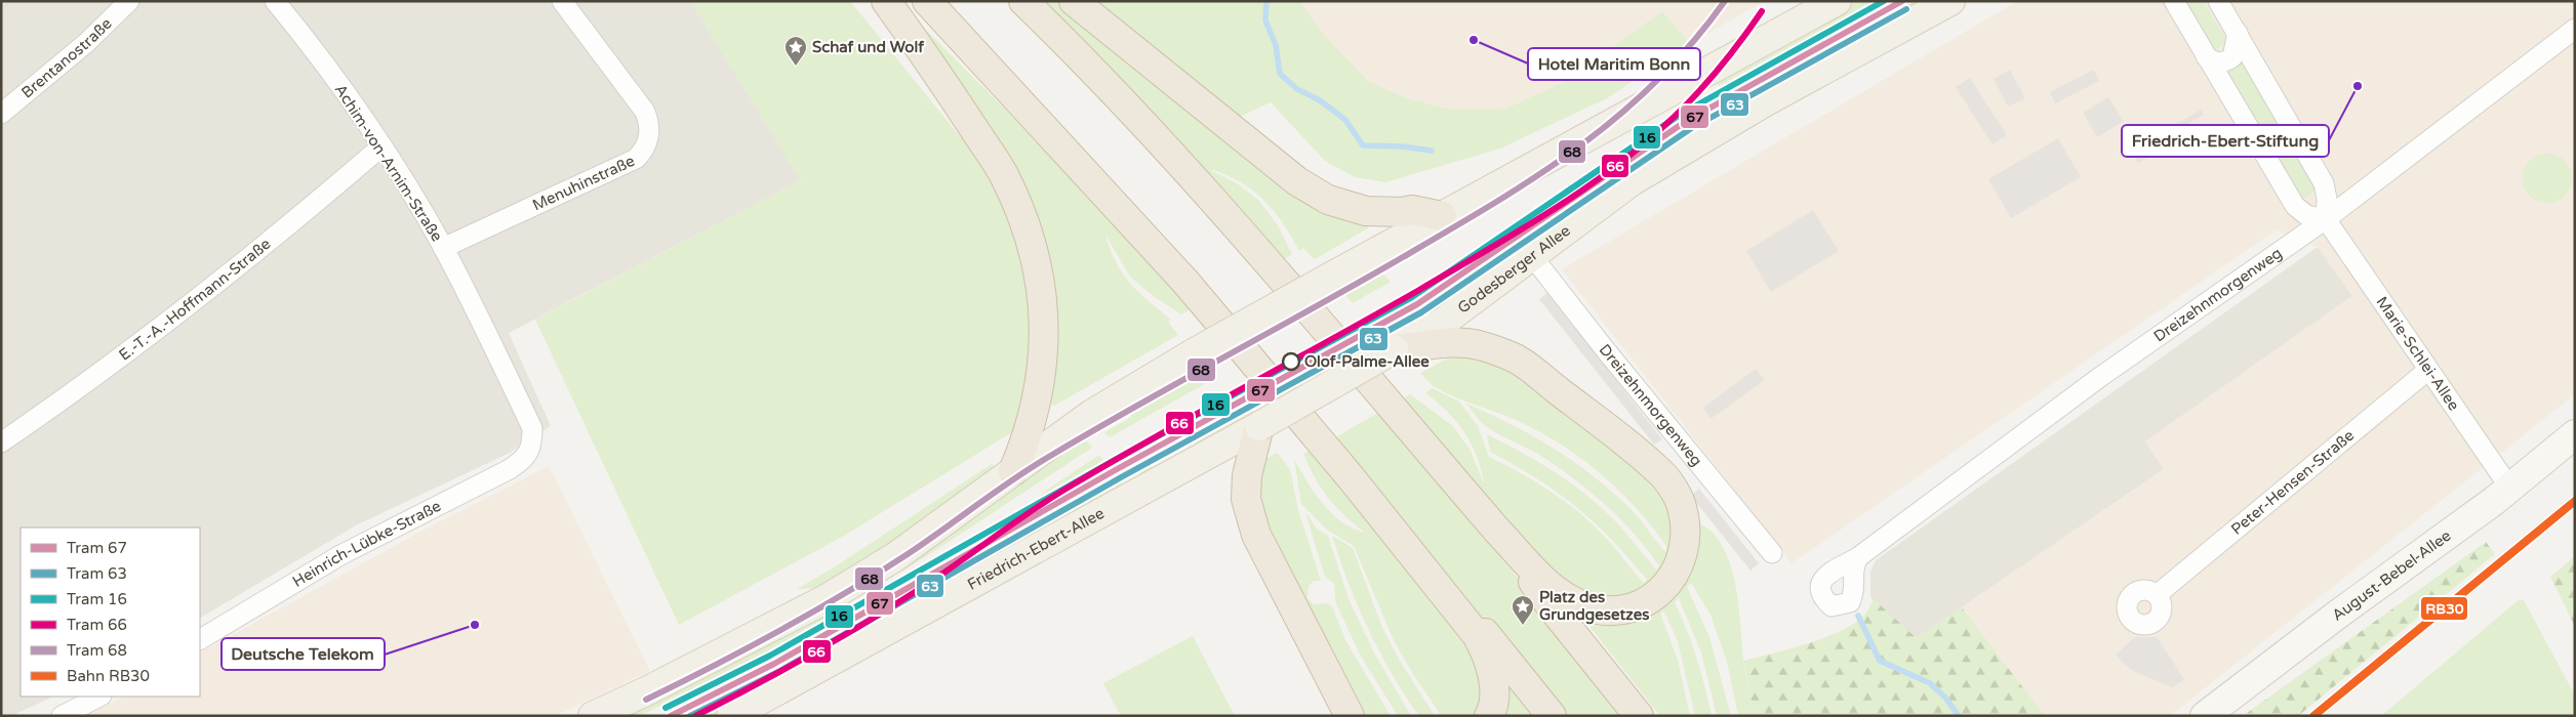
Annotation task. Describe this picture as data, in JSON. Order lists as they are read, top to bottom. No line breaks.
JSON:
{"streets":{"main road":["Godesberger Allee","Friedrich-Ebert-Allee","August-Bebel-Allee"],"street":["Brentanostraße","Achim-von-Arnim-Straße","Menuhinstraße","Dreizehnmorgenweg","E.-T.-A.-Hoffmann-Straße","Marie-Schlei-Allee","Peter-Hensen-Straße","Heinrich-Lübke-Straße"]},"crossings":[["Achim-von-Arnim-Straße","Menuhinstraße"],["Achim-von-Arnim-Straße","E.-T.-A.-Hoffmann-Straße"],["Achim-von-Arnim-Straße","Heinrich-Lübke-Straße"],["Godesberger Allee","Dreizehnmorgenweg"],["Godesberger Allee","Friedrich-Ebert-Allee"],["Dreizehnmorgenweg","Marie-Schlei-Allee"],["Marie-Schlei-Allee","Peter-Hensen-Straße"],["Marie-Schlei-Allee","August-Bebel-Allee"]],"places":{"other":["Hotel Maritim Bonn","Friedrich-Ebert-Stiftung","Olof-Palme-Allee","Deutsche Telekom"],"place":["Schaf und Wolf","Platz des Grundgesetzes"]},"lines":["tram line 67","tram line 16","tram line 68","tram line 63","tram line 66","rail line RB30"],"legend":["Tram 67","Tram 63","Tram 16","Tram 66","Tram 68","Bahn RB30"]}
